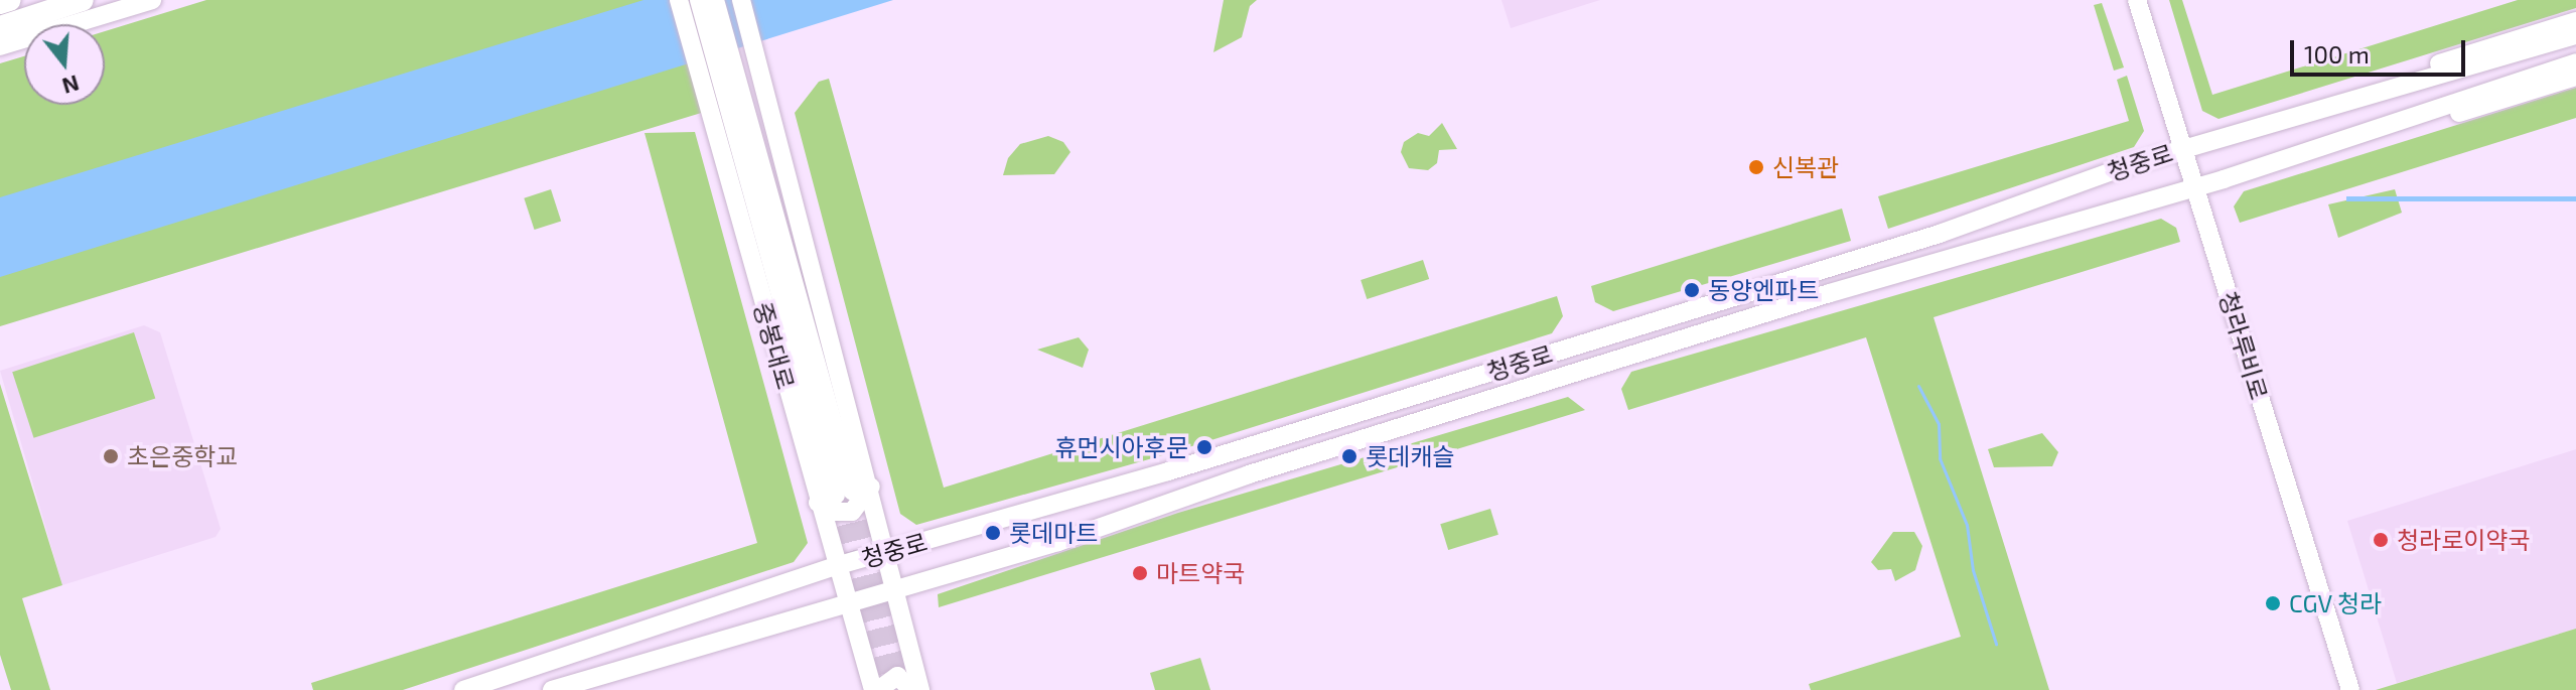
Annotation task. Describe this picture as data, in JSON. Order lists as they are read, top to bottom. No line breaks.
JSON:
{"streets":{"street":["청중로","중봉대로","청라루비로"]},"crossings":[["청중로","중봉대로"],["청중로","청라루비로"]],"places":["신복관","동양엔파트","휴먼시아후문","초은중학교","롯데캐슬","롯데마트","청라로이약국","마트약국","CGV 청라"],"scale_bar":"100 m","north":"bottom"}
